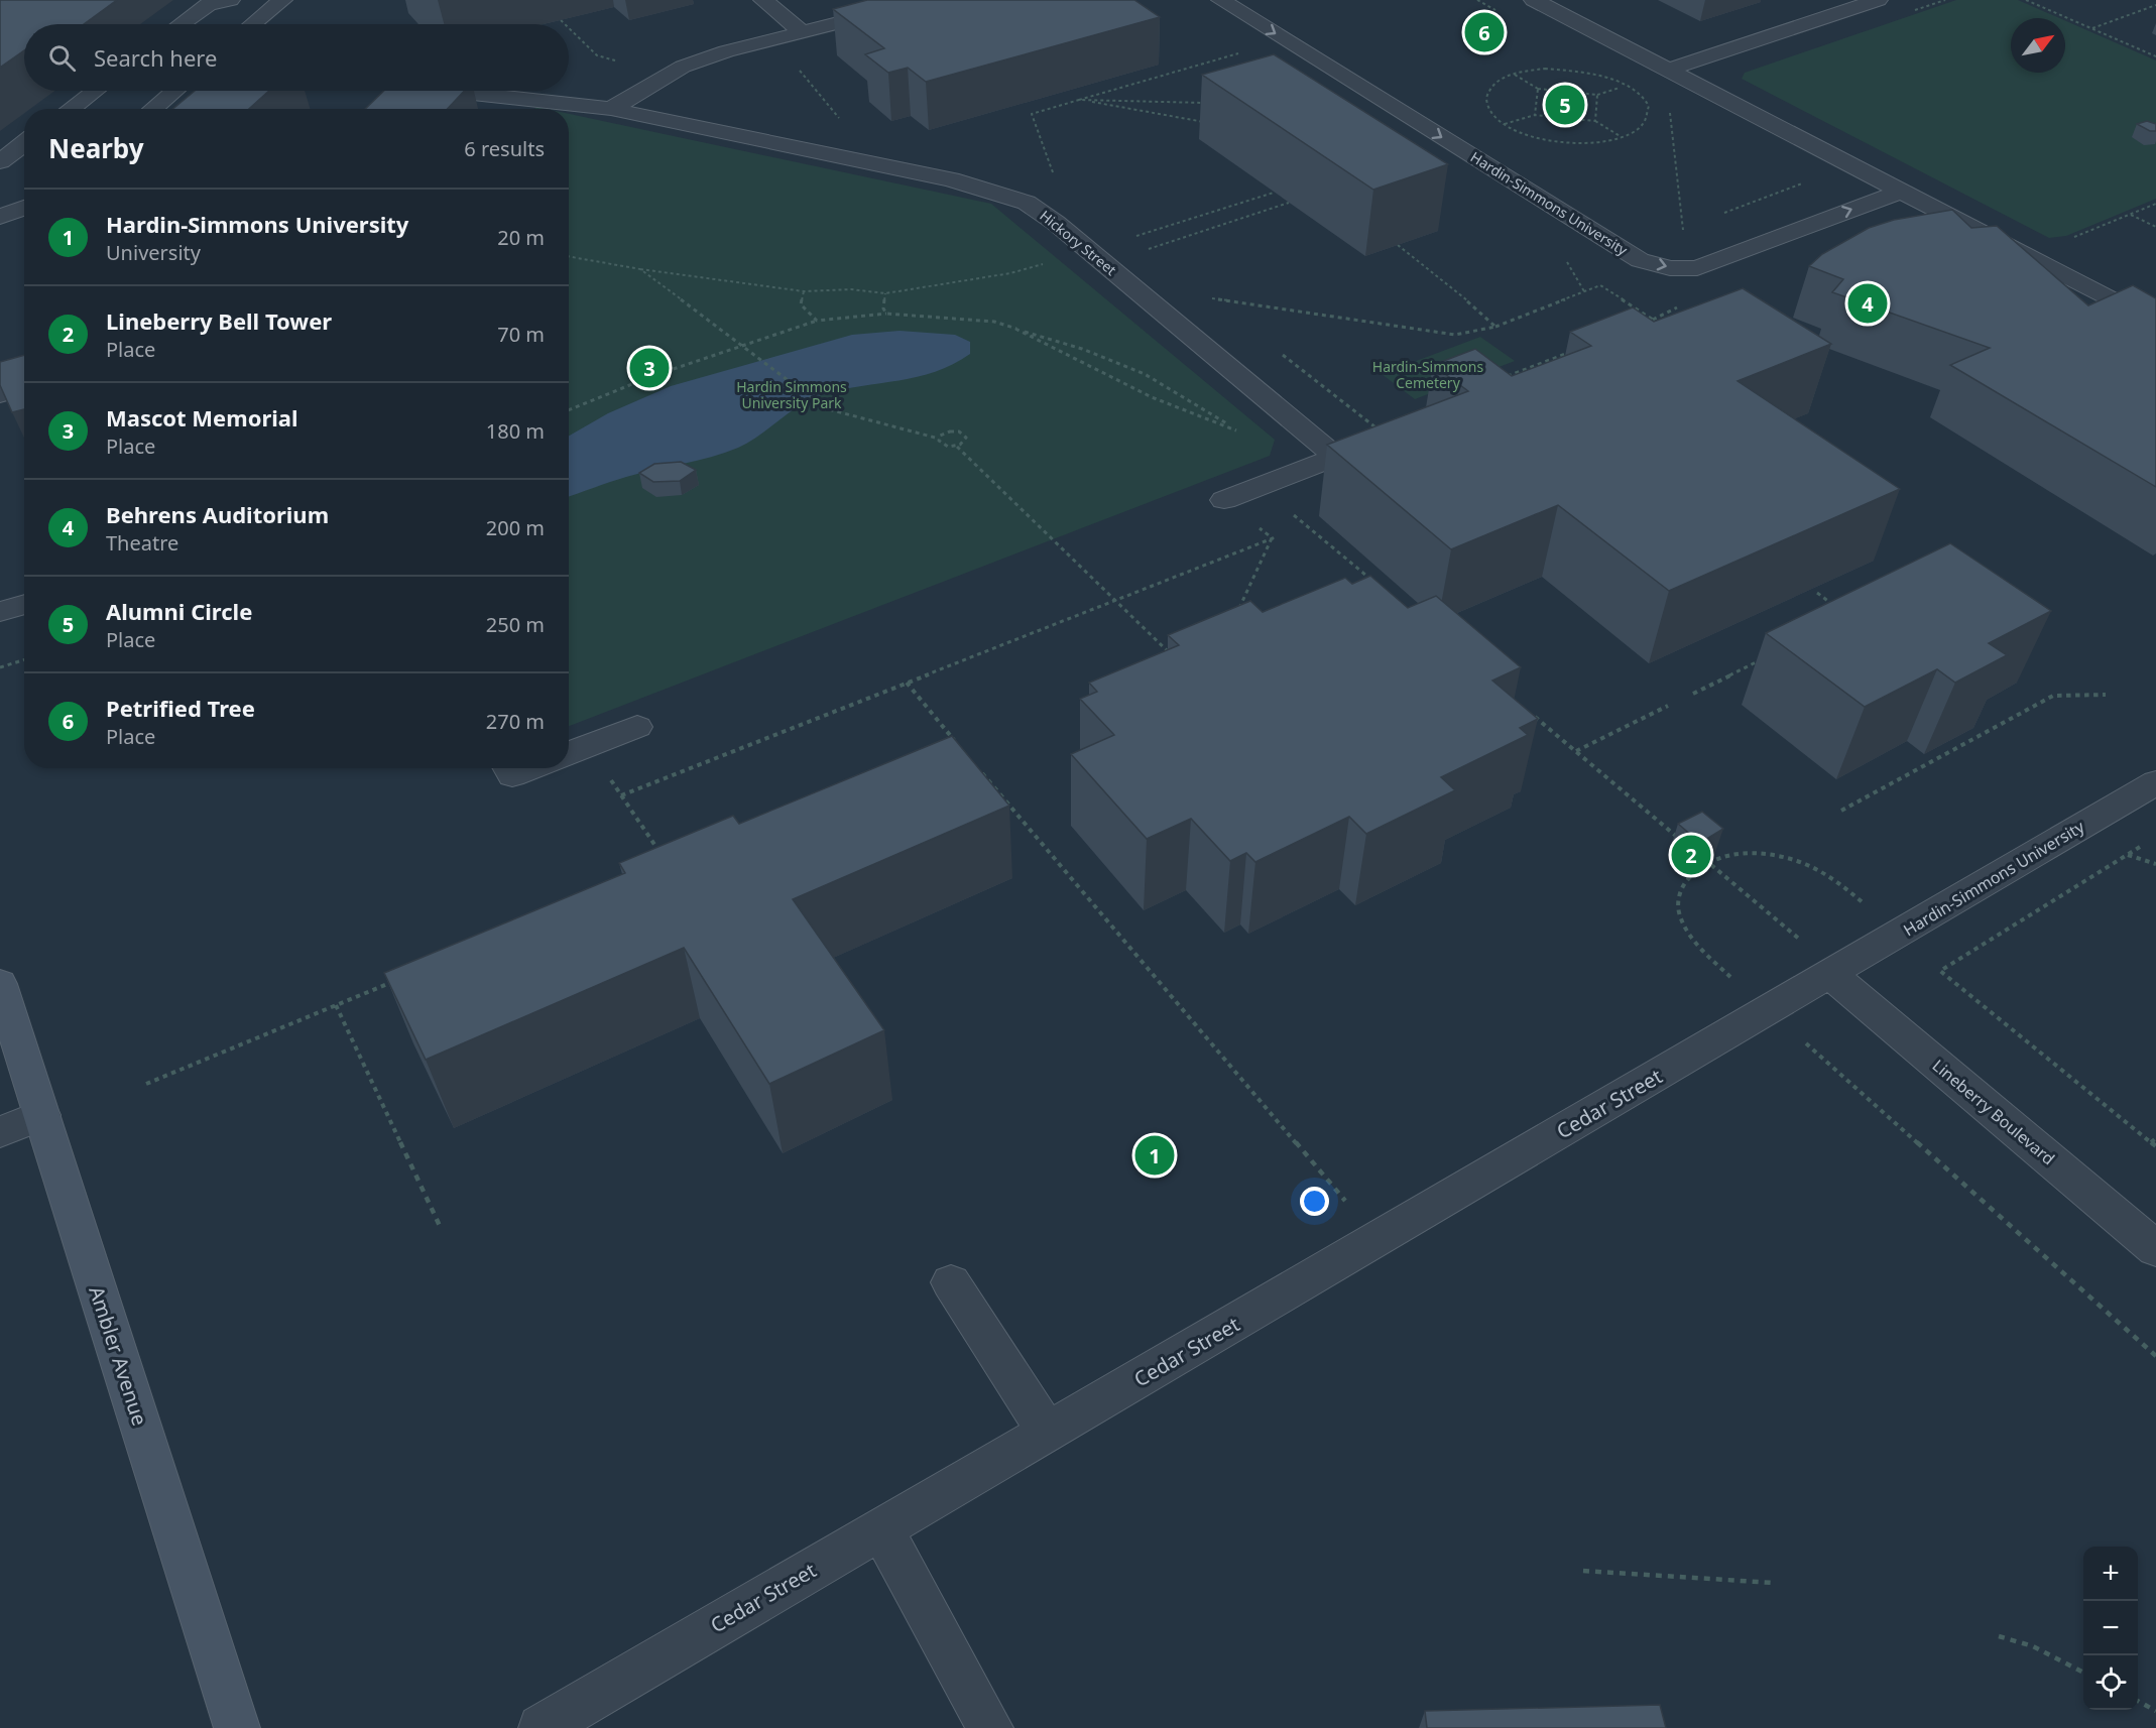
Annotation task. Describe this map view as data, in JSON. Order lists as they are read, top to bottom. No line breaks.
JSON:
{"streets":{"main road":["Ambler Avenue"],"lane":["Hardin-Simmons University","Hickory Street","Cedar Street","Lineberry Boulevard"]},"crossings":[["Hardin-Simmons University","Cedar Street"],["Hardin-Simmons University","Lineberry Boulevard"],["Cedar Street","Lineberry Boulevard"]],"parks":["Hardin-Simmons Cemetery","Hardin Simmons University Park"],"north":"top right","page":{"pins":["6","5","4","3","2","1"],"search":"Search here","heading":["Nearby","6 results"],"list":[{"mark":"1","name":"Hardin-Simmons University","note":"University","value":"20 m"},{"mark":"2","name":"Lineberry Bell Tower","note":"Place","value":"70 m"},{"mark":"3","name":"Mascot Memorial","note":"Place","value":"180 m"},{"mark":"4","name":"Behrens Auditorium","note":"Theatre","value":"200 m"},{"mark":"5","name":"Alumni Circle","note":"Place","value":"250 m"},{"mark":"6","name":"Petrified Tree","note":"Place","value":"270 m"}],"map_buttons":["+","−"]}}
